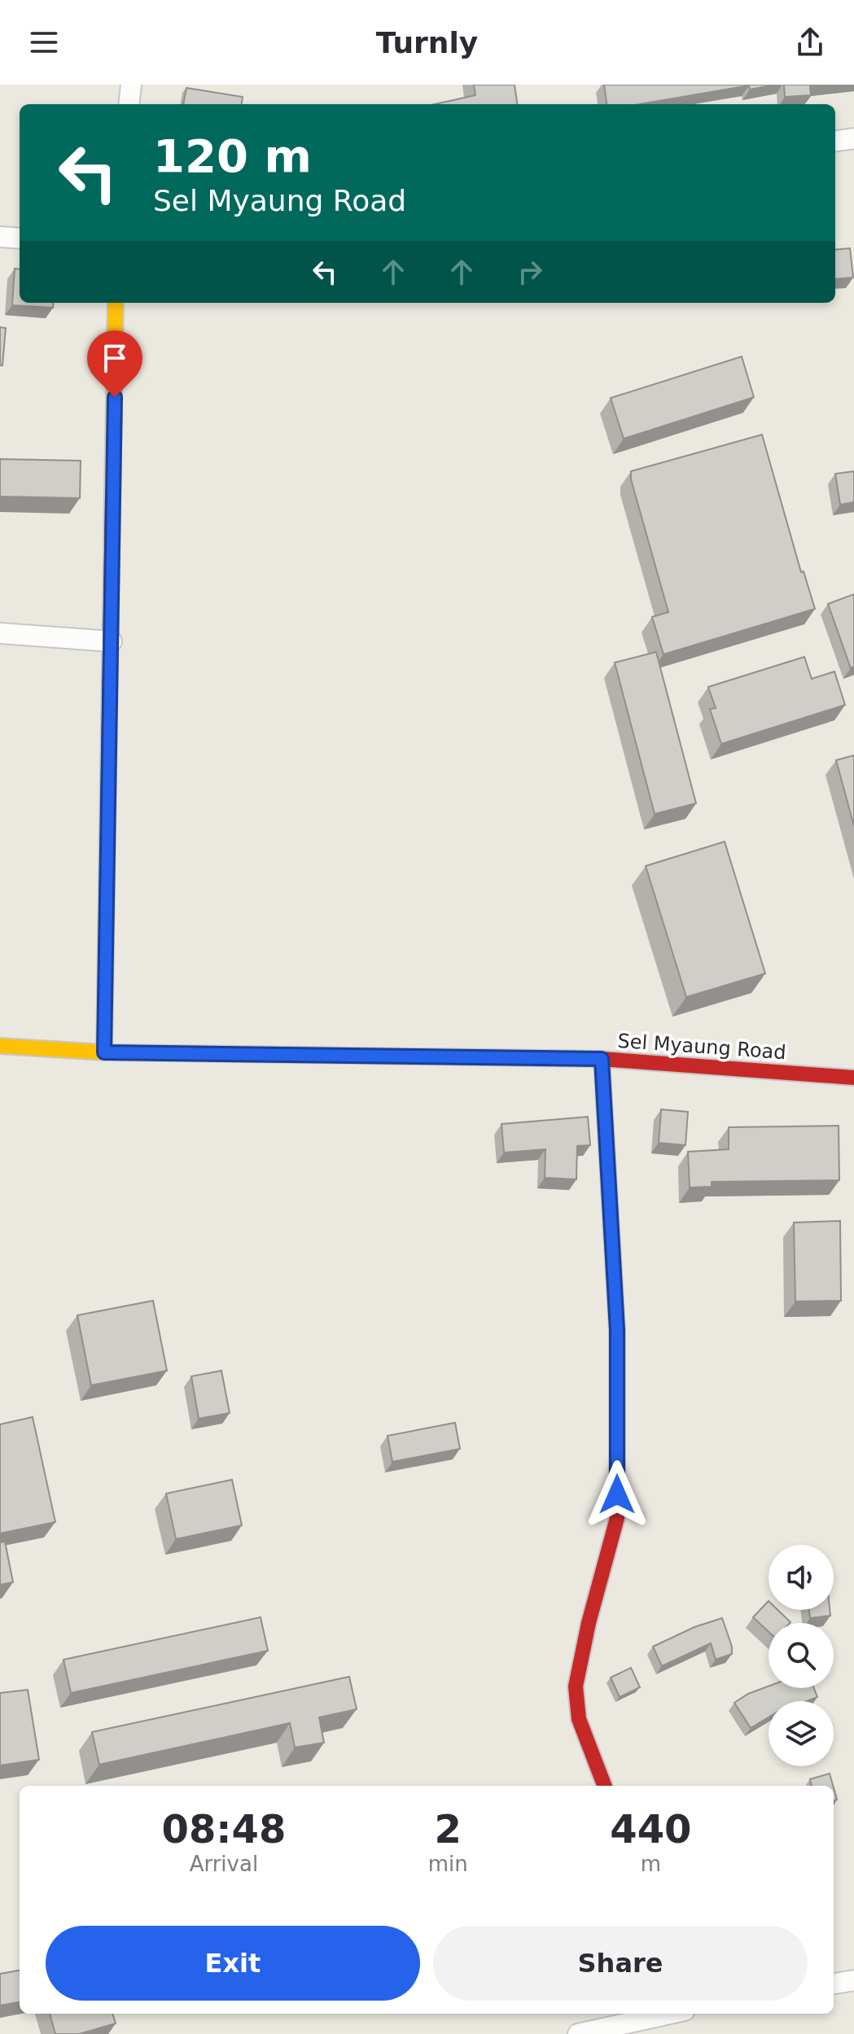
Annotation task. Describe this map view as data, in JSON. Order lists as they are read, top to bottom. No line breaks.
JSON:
{"streets":{"street":["Sel Myaung Road"]},"page":{"header":"Turnly","turn":["120 m","Sel Myaung Road"],"eta":["08:48","Arrival","2","min","440","m"],"buttons":["Exit","Share"]}}
